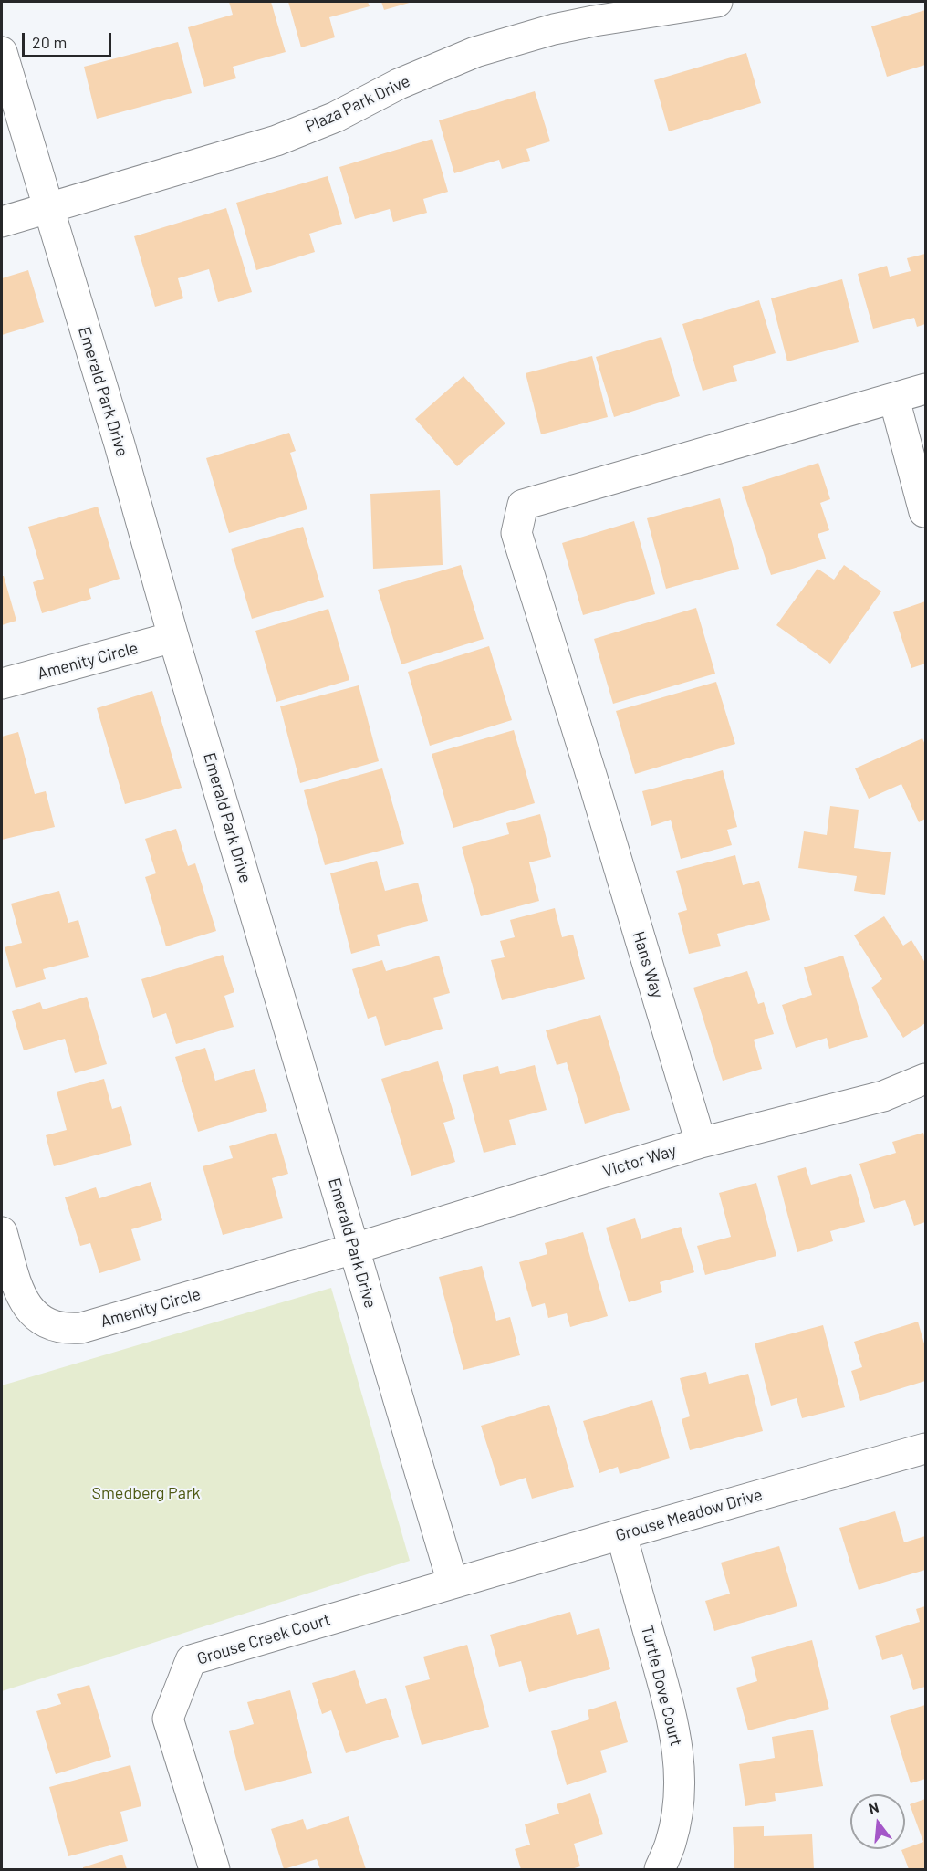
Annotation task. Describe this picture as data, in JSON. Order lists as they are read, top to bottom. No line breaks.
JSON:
{"streets":{"street":["Plaza Park Drive","Emerald Park Drive","Amenity Circle","Hans Way","Victor Way","Grouse Meadow Drive","Grouse Creek Court","Turtle Dove Court"]},"crossings":[["Plaza Park Drive","Emerald Park Drive"],["Emerald Park Drive","Amenity Circle"],["Emerald Park Drive","Victor Way"],["Emerald Park Drive","Grouse Meadow Drive"],["Emerald Park Drive","Grouse Creek Court"],["Amenity Circle","Victor Way"],["Hans Way","Victor Way"],["Grouse Meadow Drive","Grouse Creek Court"],["Grouse Meadow Drive","Turtle Dove Court"]],"parks":["Smedberg Park"],"scale_bar":"20 m","north":"top"}
